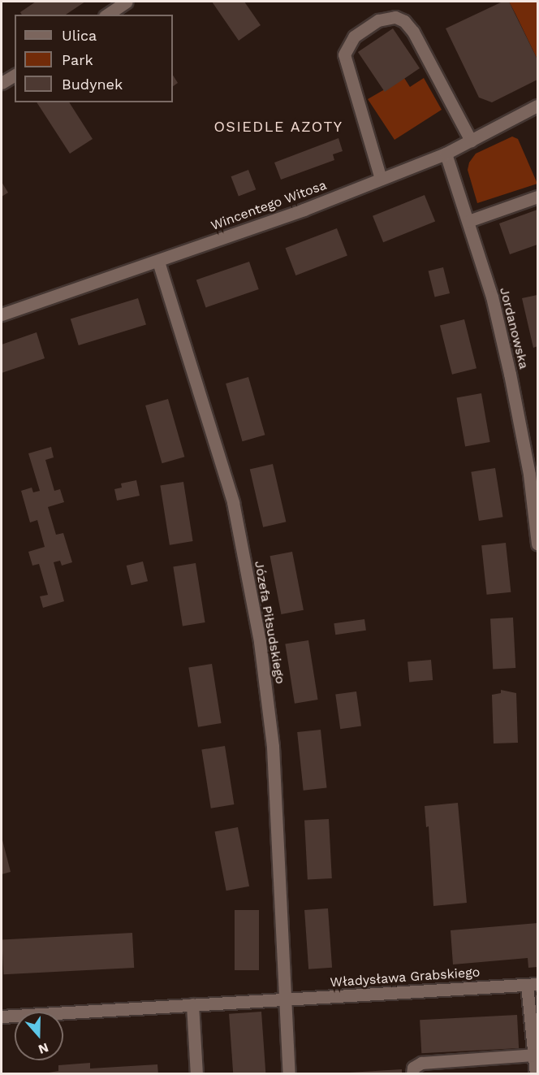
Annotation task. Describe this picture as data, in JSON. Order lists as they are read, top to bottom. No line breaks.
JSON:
{"streets":{"street":["Wincentego Witosa","Jordanowska","Józefa Piłsudskiego","Władysława Grabskiego"]},"crossings":[["Wincentego Witosa","Jordanowska"],["Wincentego Witosa","Józefa Piłsudskiego"],["Józefa Piłsudskiego","Władysława Grabskiego"]],"districts":["OSIEDLE AZOTY"],"legend":["Ulica","Park","Budynek"],"north":"bottom"}
